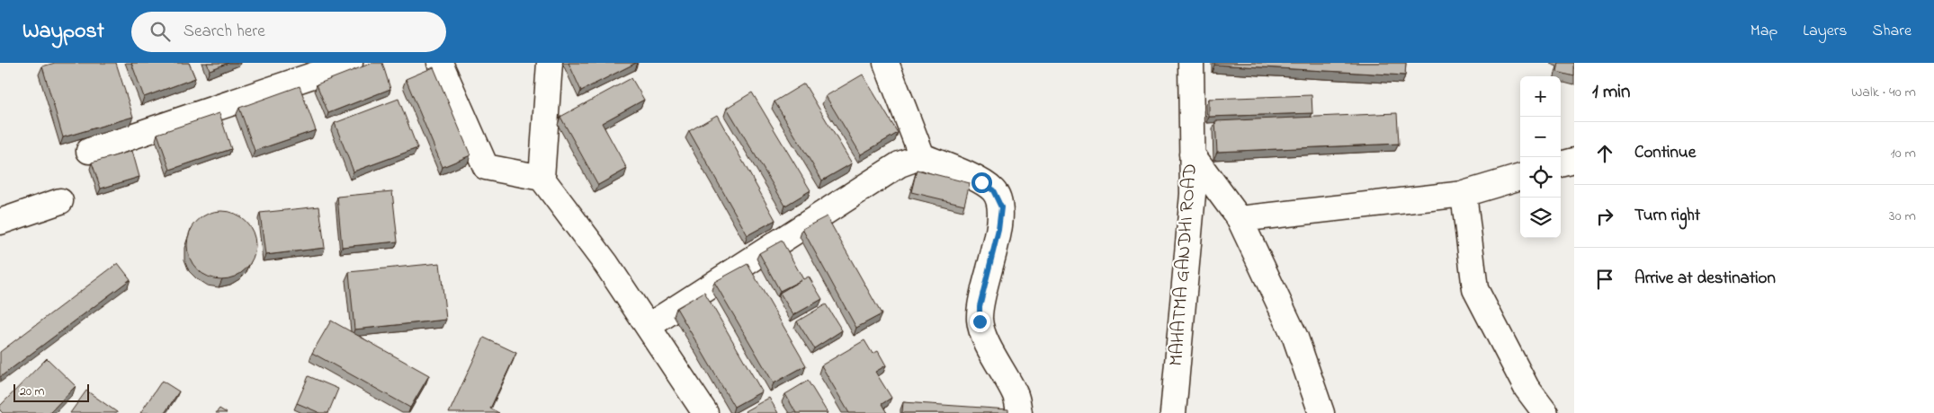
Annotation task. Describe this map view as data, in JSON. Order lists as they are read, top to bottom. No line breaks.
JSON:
{"streets":{"street":["MAHATMA GANDHI ROAD"]},"scale_bar":"20 m","page":{"header":"Waypost","search":"Search here","nav":["Map","Layers","Share"],"heading":["1 min","Walk · 40 m"],"map_buttons":["+","−"],"list":[["Continue","10 m"],["Turn right","30 m"],"Arrive at destination"],"scale":"20 m"}}
